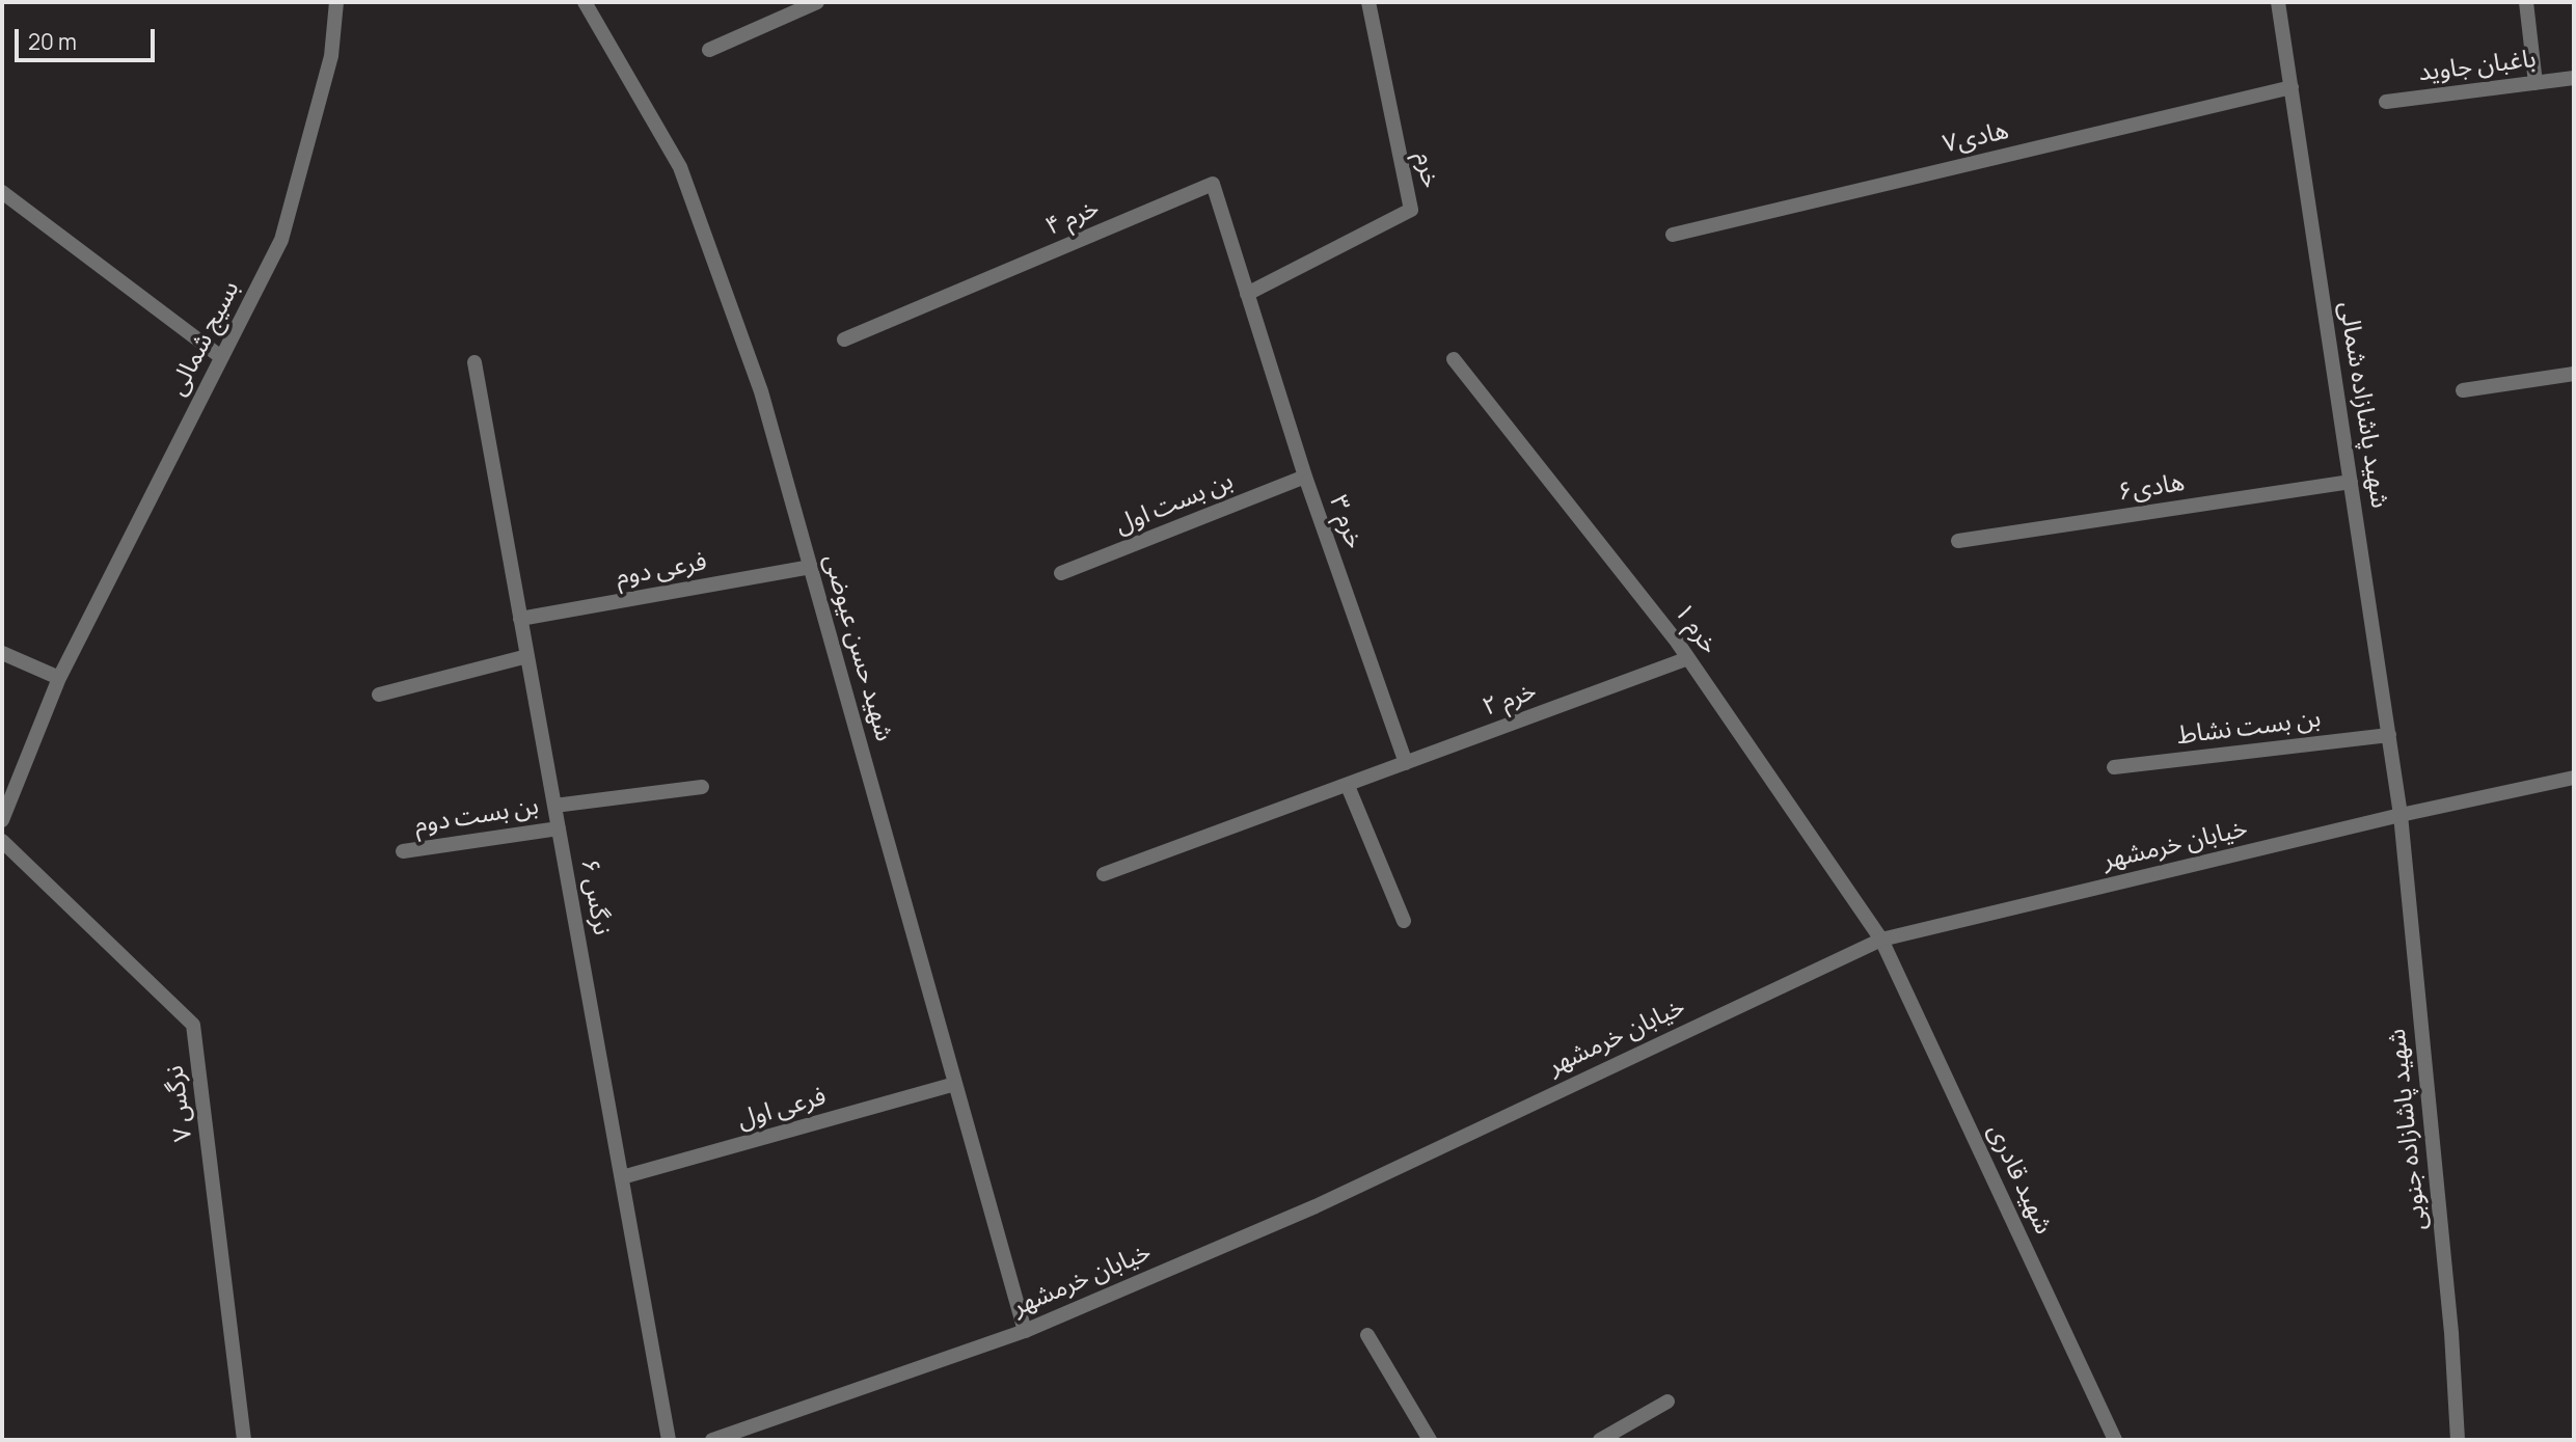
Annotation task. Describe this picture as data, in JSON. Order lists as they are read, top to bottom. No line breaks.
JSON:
{"streets":{"street":["باغبان جاوید","هادی۷","خرم","خرم ۴","بسیج شمالی","شهید پاشازاده شمالی","هادی۶","بن بست اول","خرم ۳","فرعی دوم","خرم ۱","شهید حسن عیوضی","خرم ۲","بن بست نشاط","بن بست دوم","خیابان خرمشهر","نرگس ۶","نرگس ۷","فرعی اول","شهید پاشازاده جنوبی","شهید قادری"]},"crossings":[["هادی۷","شهید پاشازاده شمالی"],["خرم","خرم ۴"],["خرم","خرم ۳"],["خرم ۴","خرم ۳"],["شهید پاشازاده شمالی","هادی۶"],["شهید پاشازاده شمالی","بن بست نشاط"],["شهید پاشازاده شمالی","خیابان خرمشهر"],["شهید پاشازاده شمالی","شهید پاشازاده جنوبی"],["بن بست اول","خرم ۳"],["خرم ۳","خرم ۲"],["فرعی دوم","شهید حسن عیوضی"],["فرعی دوم","نرگس ۶"],["خرم ۱","خرم ۲"],["خرم ۱","خیابان خرمشهر"],["خرم ۱","شهید قادری"],["شهید حسن عیوضی","خیابان خرمشهر"],["شهید حسن عیوضی","فرعی اول"],["بن بست دوم","نرگس ۶"],["خیابان خرمشهر","شهید پاشازاده جنوبی"],["خیابان خرمشهر","شهید قادری"],["نرگس ۶","فرعی اول"]],"scale_bar":"20 m"}
